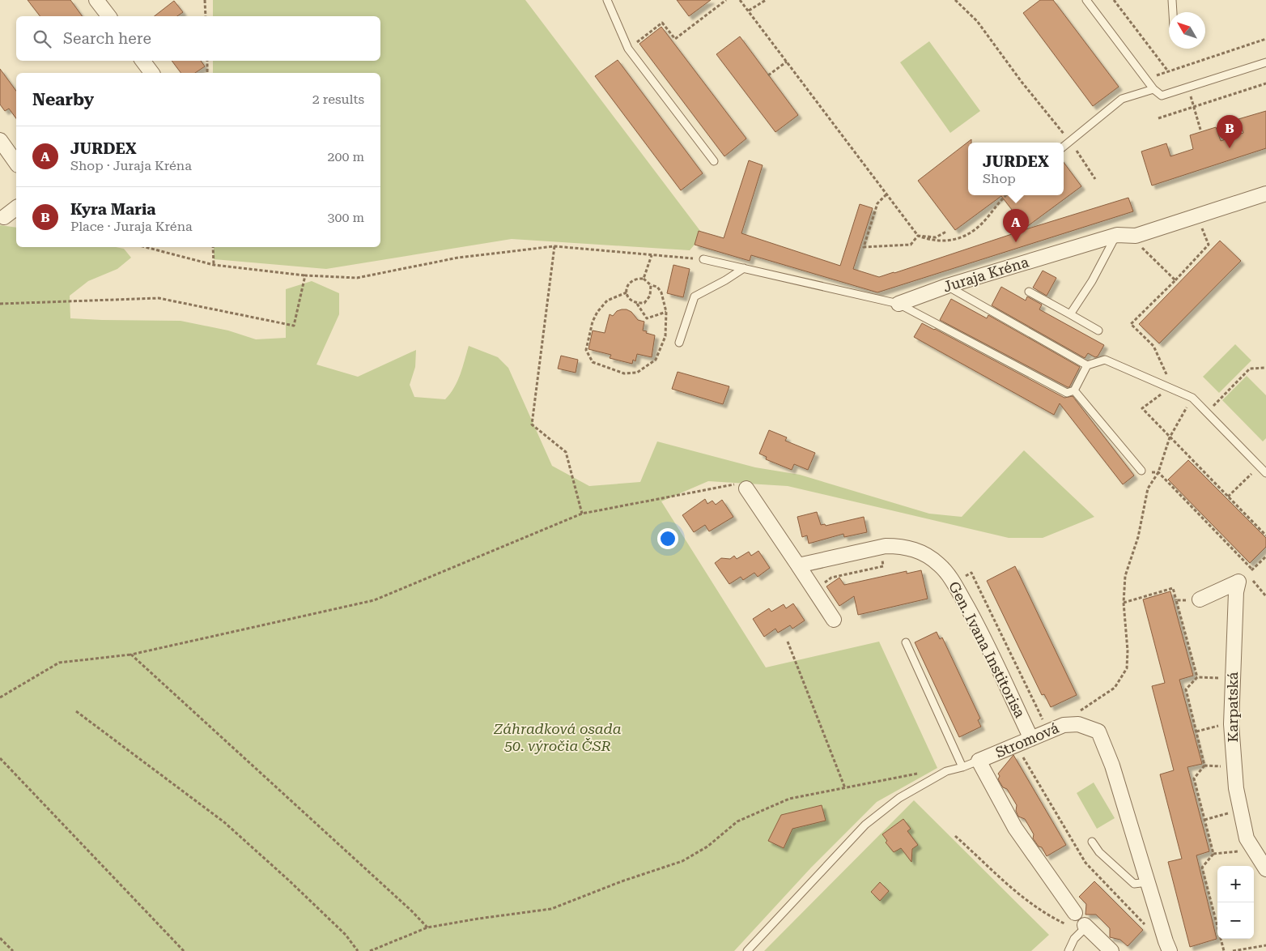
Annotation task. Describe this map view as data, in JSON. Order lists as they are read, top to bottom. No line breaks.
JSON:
{"streets":{"street":["Juraja Kréna","Gen. Ivana Institorisa","Karpatská","Stromová"]},"crossings":[["Gen. Ivana Institorisa","Stromová"]],"parks":["Záhradková osada 50. výročia ČSR"],"north":"top left","page":{"search":"Search here","heading":["Nearby","2 results"],"pins":["B","A"],"list":[{"mark":"A","name":"JURDEX","note":"Shop · Juraja Kréna","value":"200 m"},{"mark":"B","name":"Kyra Maria","note":"Place · Juraja Kréna","value":"300 m"}],"popup":["JURDEX","Shop"],"map_buttons":["+","−"]}}
